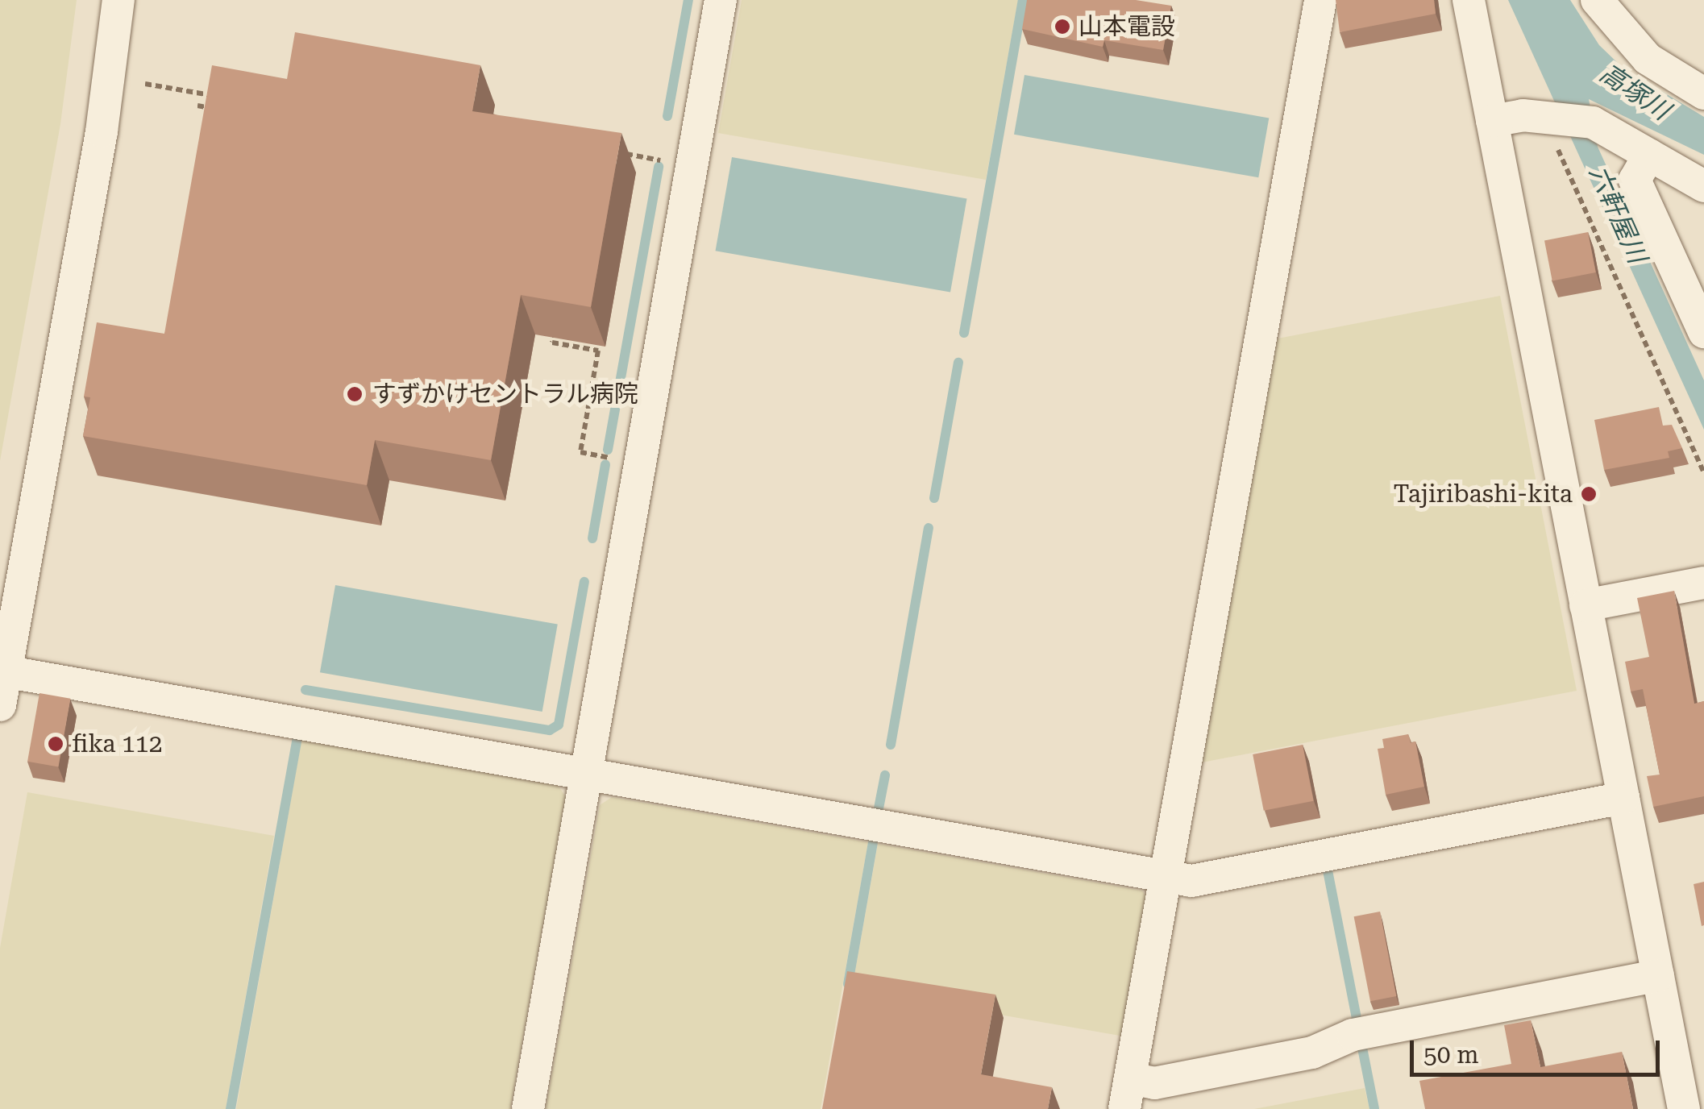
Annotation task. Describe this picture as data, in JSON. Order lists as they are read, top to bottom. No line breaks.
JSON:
{"water":["高塚川","六軒屋川"],"places":["山本電設","すずかけセントラル病院","Tajiribashi-kita","fika 112"],"scale_bar":"50 m"}
